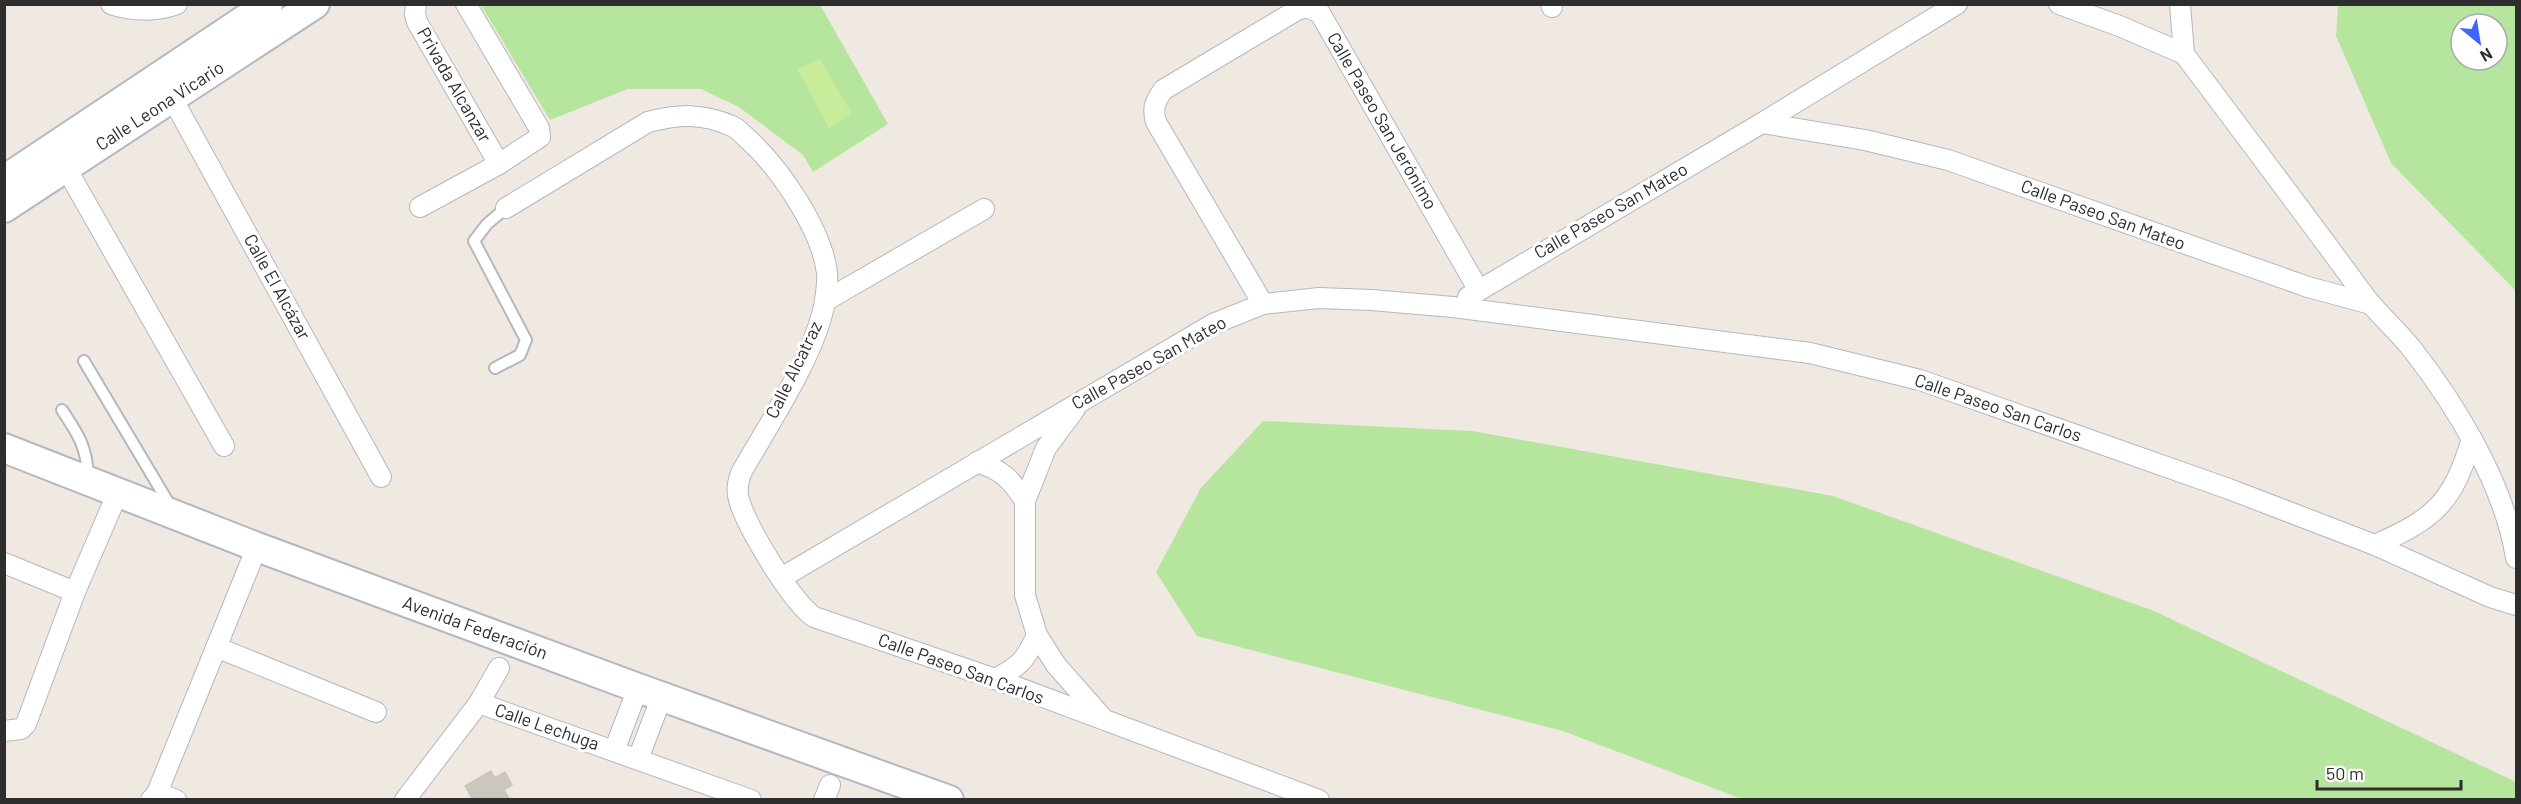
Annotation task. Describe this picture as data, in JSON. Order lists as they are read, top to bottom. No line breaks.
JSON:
{"streets":{"main road":["Calle Leona Vicario","Avenida Federación"],"street":["Privada Alcanzar","Calle Paseo San Jerónimo","Calle Paseo San Mateo","Calle El Alcázar","Calle Alcatraz","Calle Paseo San Carlos","Calle Lechuga"]},"crossings":[["Calle Leona Vicario","Calle El Alcázar"],["Calle Paseo San Jerónimo","Calle Paseo San Mateo"],["Calle Paseo San Mateo","Calle Alcatraz"],["Calle Paseo San Mateo","Calle Paseo San Carlos"],["Calle Alcatraz","Calle Paseo San Carlos"],["Avenida Federación","Calle Lechuga"]],"scale_bar":"50 m","north":"bottom right"}
